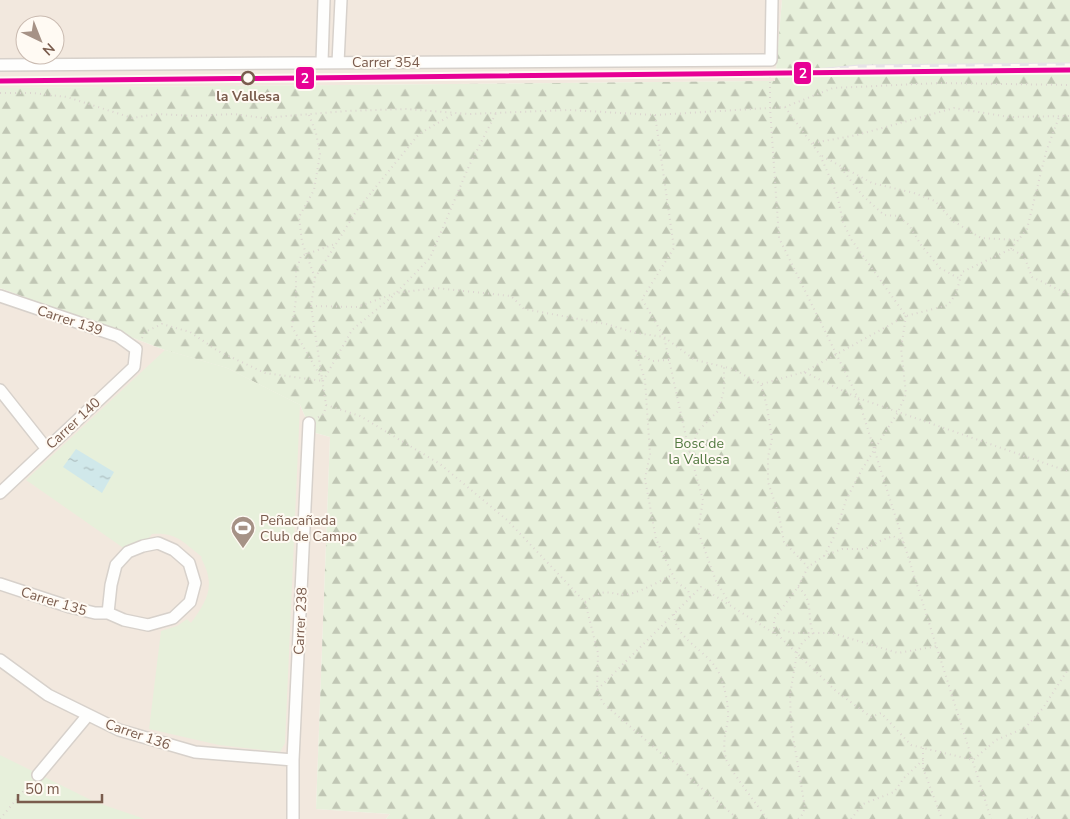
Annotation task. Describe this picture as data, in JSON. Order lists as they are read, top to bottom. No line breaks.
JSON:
{"streets":{"street":["Carrer 354","Carrer 139","Carrer 140","Carrer 135","Carrer 238","Carrer 136"]},"crossings":[["Carrer 139","Carrer 140"],["Carrer 238","Carrer 136"]],"parks":["Bosc de la Vallesa"],"places":{"other":["la Vallesa"],"sports":["Peñacañada Club de Campo"]},"lines":["transit line 2"],"scale_bar":"50 m","north":"bottom right"}
